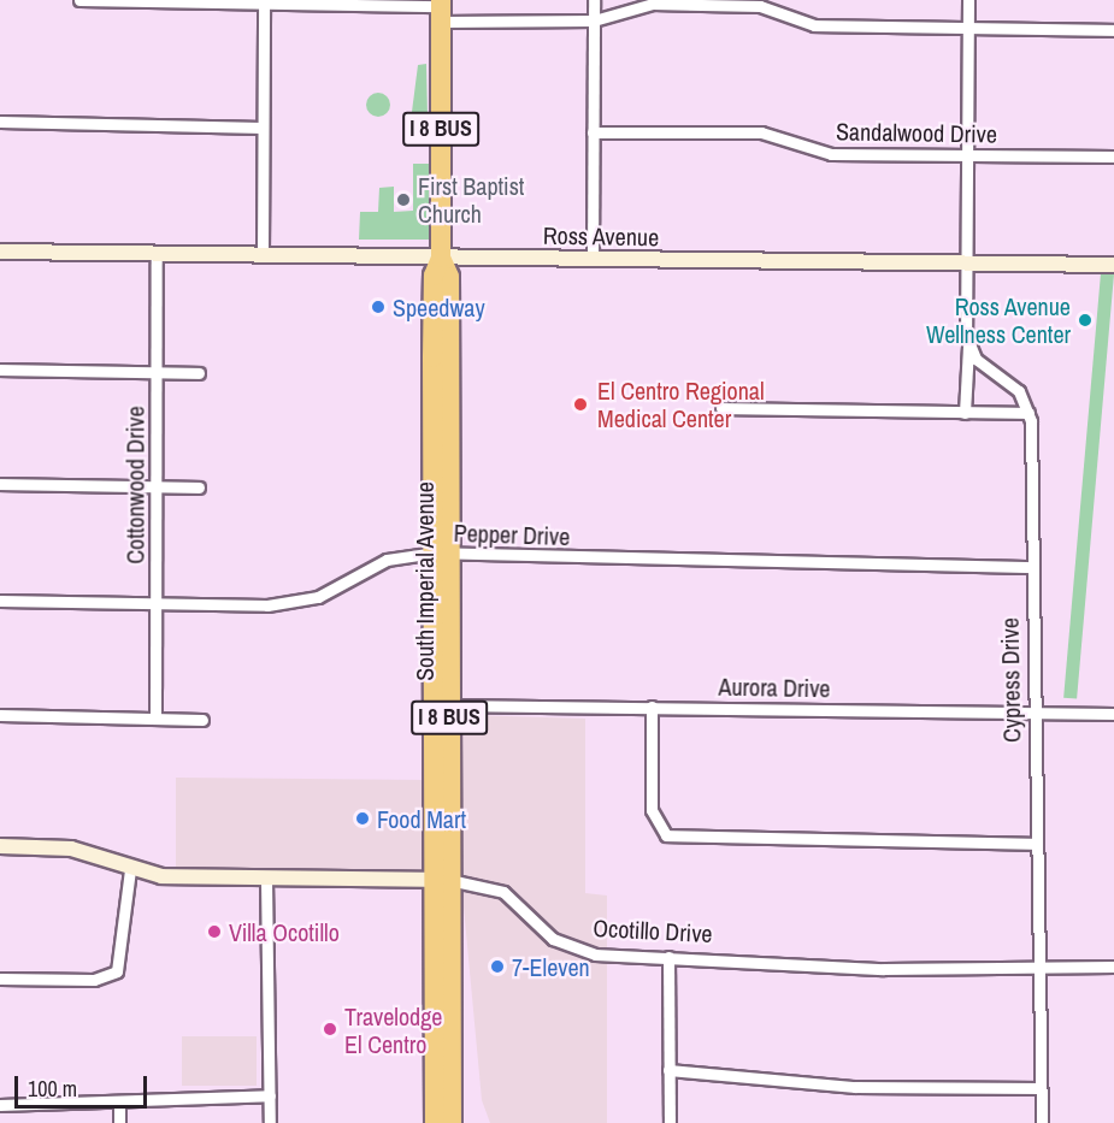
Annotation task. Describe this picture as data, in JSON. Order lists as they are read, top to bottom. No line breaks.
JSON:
{"streets":{"highway":["I 8 BUS","South Imperial Avenue"],"street":["Sandalwood Drive","Ross Avenue","Cottonwood Drive","Pepper Drive","Cypress Drive","Aurora Drive","Ocotillo Drive"]},"crossings":[["Ross Avenue","Cottonwood Drive"],["Ross Avenue","South Imperial Avenue"],["Cottonwood Drive","Pepper Drive"],["Pepper Drive","South Imperial Avenue"],["Pepper Drive","Cypress Drive"],["South Imperial Avenue","Aurora Drive"],["South Imperial Avenue","Ocotillo Drive"],["Cypress Drive","Aurora Drive"],["Cypress Drive","Ocotillo Drive"]],"places":["First Baptist Church","Speedway","Ross Avenue Wellness Center","El Centro Regional Medical Center","Food Mart","Villa Ocotillo","7-Eleven","Travelodge El Centro"],"scale_bar":"100 m"}
